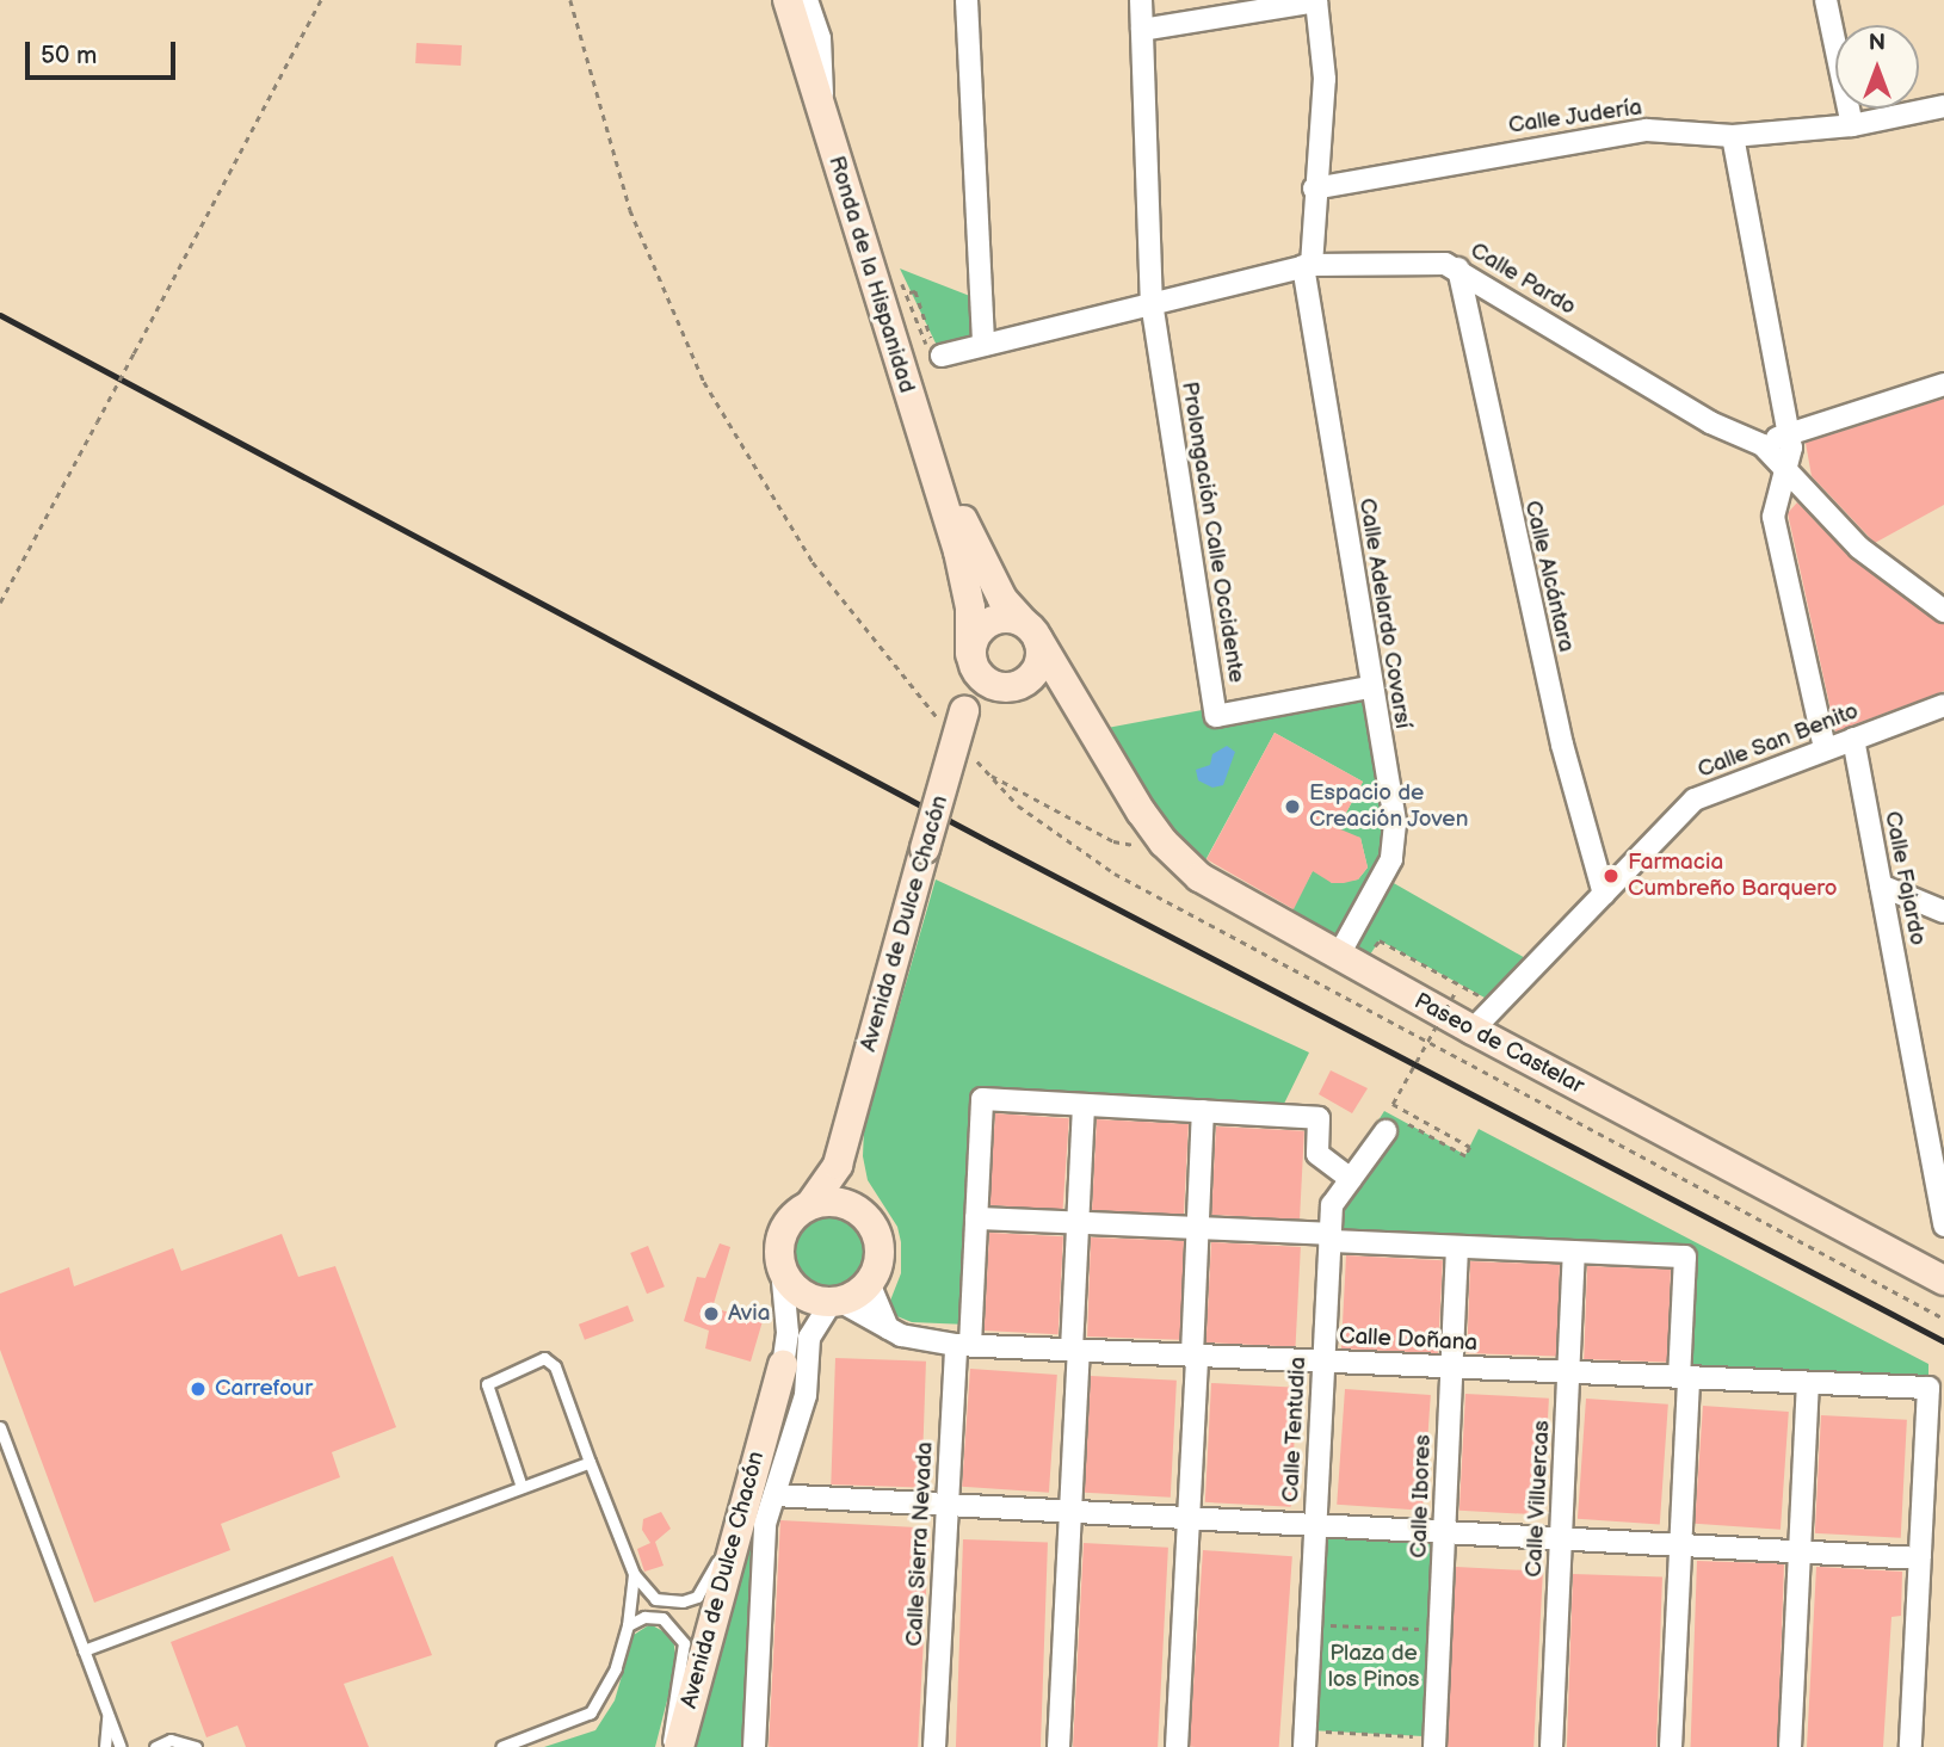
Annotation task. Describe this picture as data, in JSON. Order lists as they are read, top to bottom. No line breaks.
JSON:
{"streets":{"street":["Calle Judería","Ronda de la Hispanidad","Calle Pardo","Prolongación Calle Occidente","Calle Alcántara","Calle Adelardo Covarsí","Calle San Benito","Calle Fajardo","Avenida de Dulce Chacón","Paseo de Castelar","Calle Doñana","Calle Tentudia","Calle Ibores","Calle Villuercas","Calle Sierra Nevada"]},"crossings":[["Calle Judería","Calle Adelardo Covarsí"],["Ronda de la Hispanidad","Avenida de Dulce Chacón"],["Ronda de la Hispanidad","Paseo de Castelar"],["Calle Pardo","Prolongación Calle Occidente"],["Calle Pardo","Calle Alcántara"],["Calle Pardo","Calle Adelardo Covarsí"],["Prolongación Calle Occidente","Calle Adelardo Covarsí"],["Calle Alcántara","Calle San Benito"],["Calle Adelardo Covarsí","Paseo de Castelar"],["Calle San Benito","Calle Fajardo"],["Calle San Benito","Paseo de Castelar"],["Avenida de Dulce Chacón","Paseo de Castelar"],["Avenida de Dulce Chacón","Calle Doñana"],["Calle Doñana","Calle Tentudia"],["Calle Doñana","Calle Ibores"],["Calle Doñana","Calle Villuercas"],["Calle Doñana","Calle Sierra Nevada"]],"parks":["Plaza de los Pinos"],"places":["Espacio de Creación Joven","Farmacia Cumbreño Barquero","Avia","Carrefour"],"scale_bar":"50 m","north":"top"}
